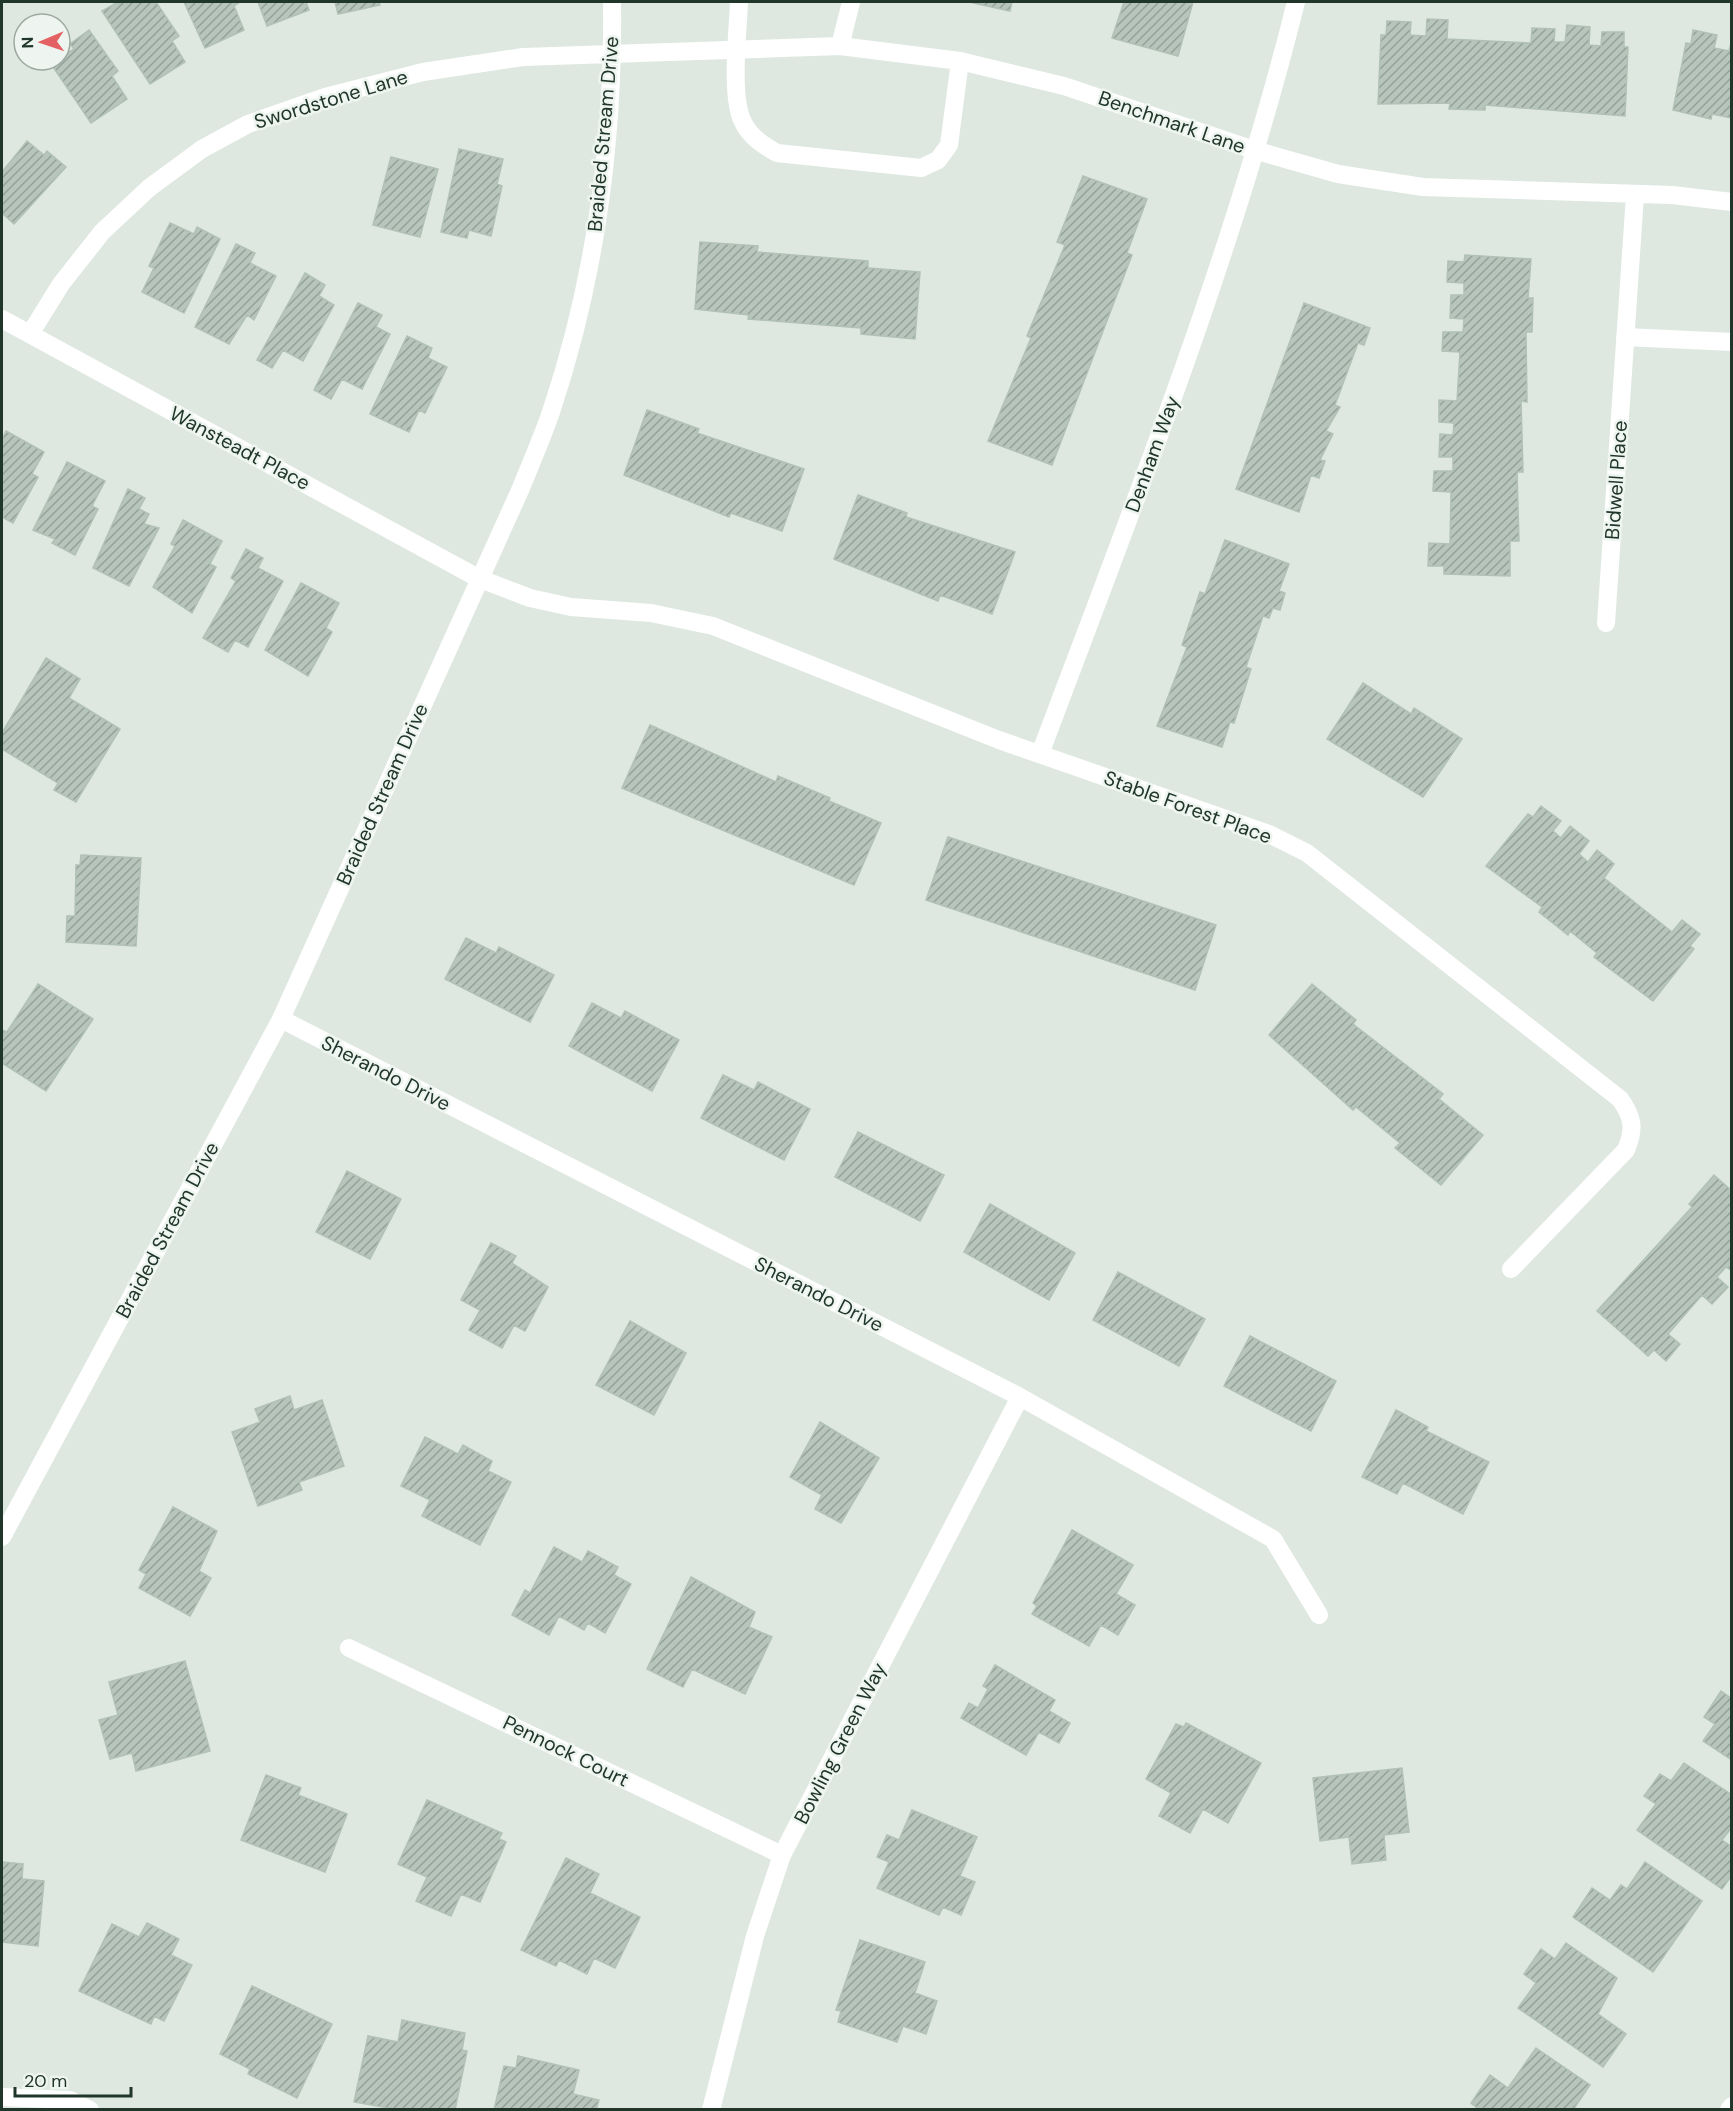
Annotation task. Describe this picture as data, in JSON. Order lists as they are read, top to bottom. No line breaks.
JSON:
{"streets":{"street":["Swordstone Lane","Benchmark Lane","Braided Stream Drive","Wansteadt Place","Denham Way","Bidwell Place","Stable Forest Place","Sherando Drive","Bowling Green Way","Pennock Court"]},"crossings":[["Swordstone Lane","Benchmark Lane"],["Swordstone Lane","Braided Stream Drive"],["Swordstone Lane","Wansteadt Place"],["Benchmark Lane","Braided Stream Drive"],["Benchmark Lane","Denham Way"],["Benchmark Lane","Bidwell Place"],["Braided Stream Drive","Wansteadt Place"],["Braided Stream Drive","Stable Forest Place"],["Braided Stream Drive","Sherando Drive"],["Wansteadt Place","Stable Forest Place"],["Denham Way","Stable Forest Place"],["Sherando Drive","Bowling Green Way"],["Bowling Green Way","Pennock Court"]],"scale_bar":"20 m","north":"left"}
